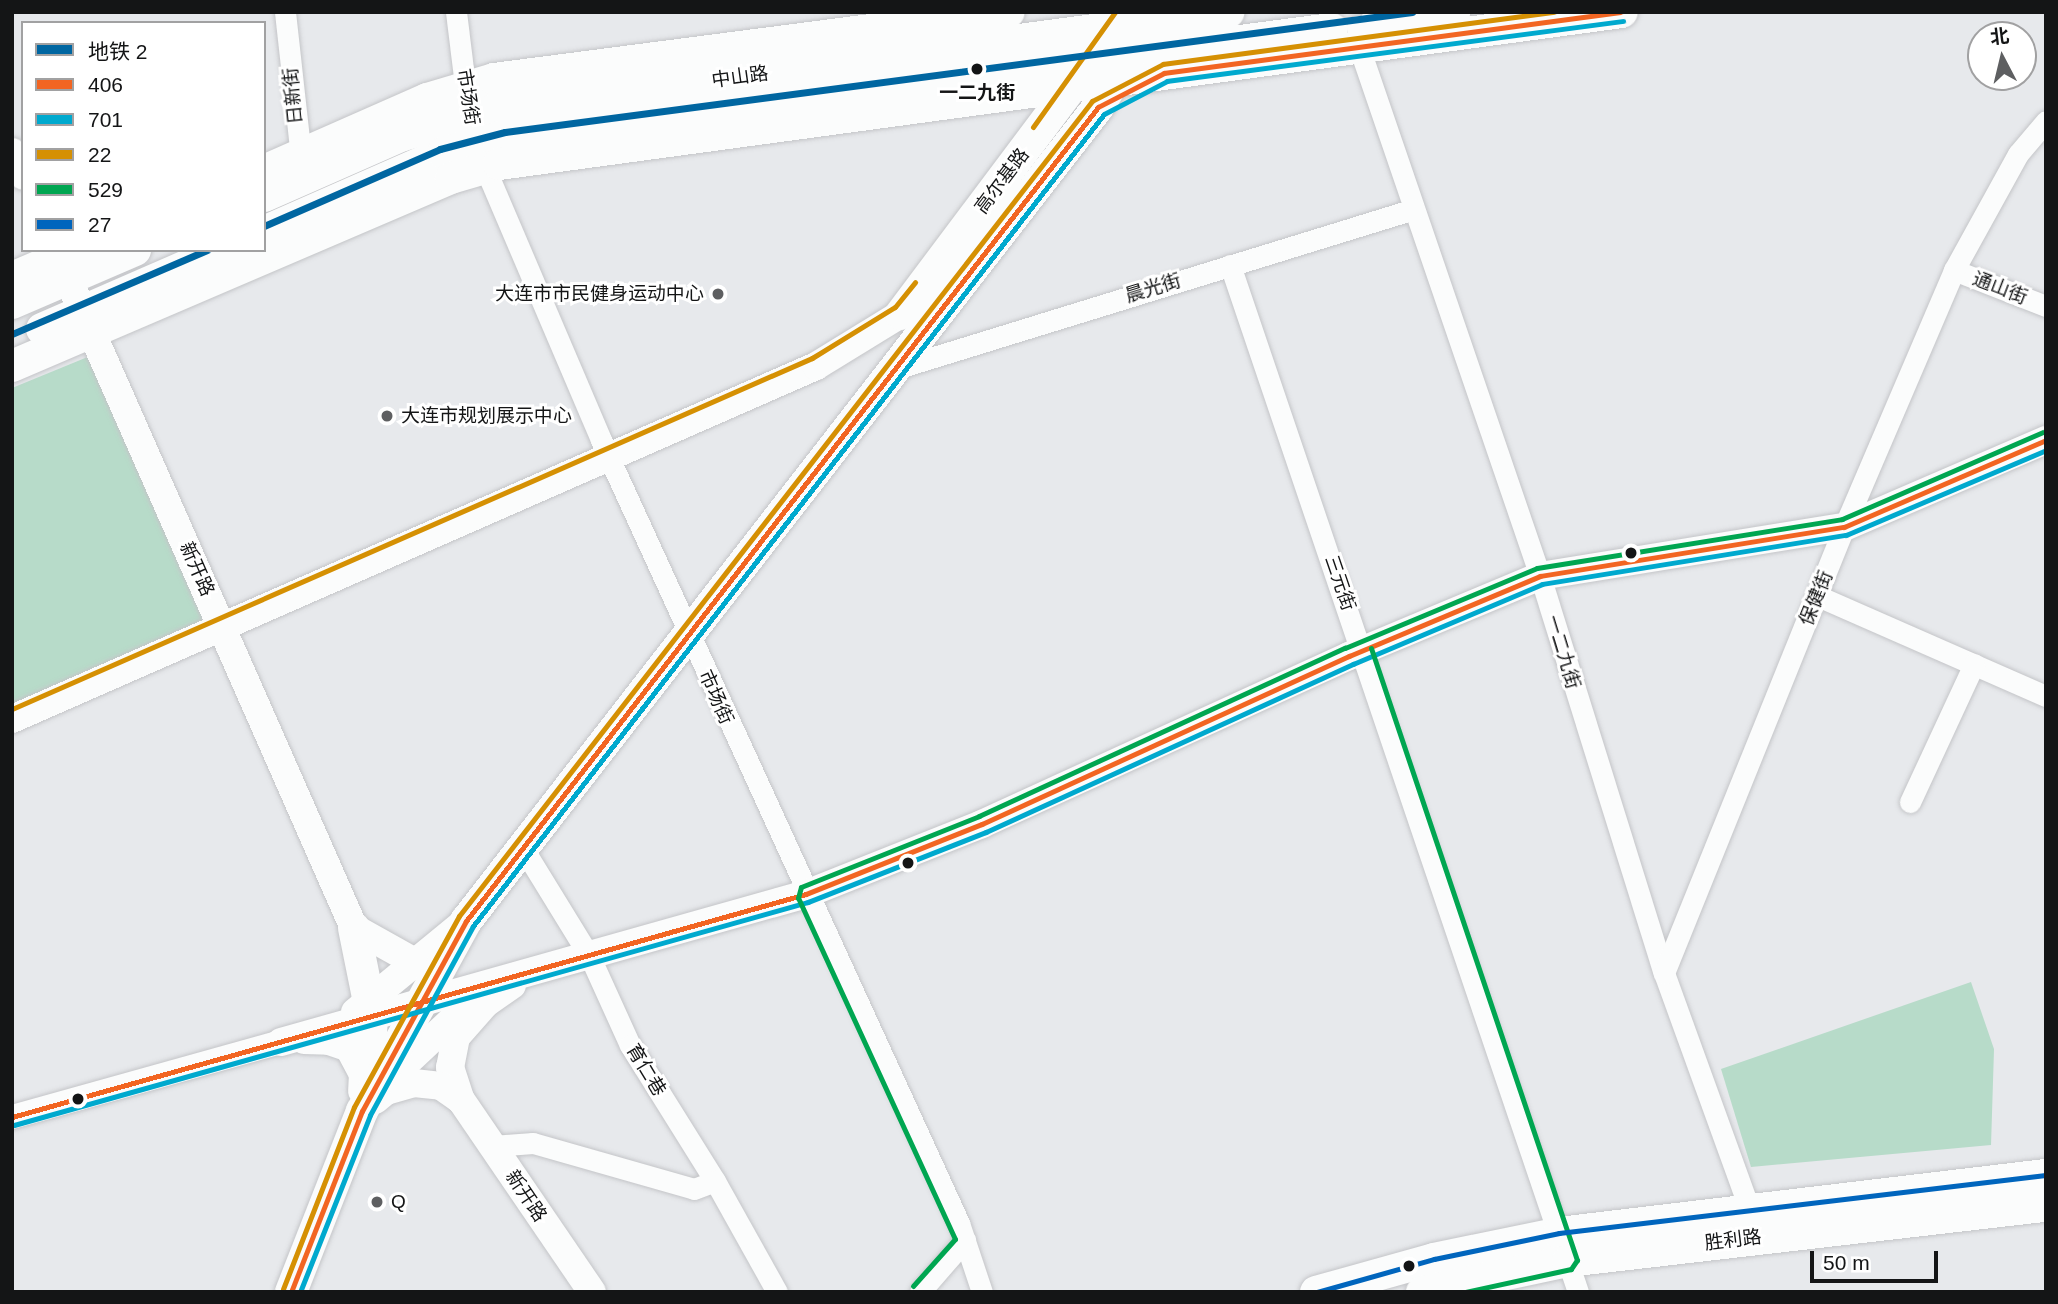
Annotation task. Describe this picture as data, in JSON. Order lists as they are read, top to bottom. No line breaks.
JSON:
{"streets":{"main road":["中山路","高尔基路","新开路","胜利路"],"street":["日新街","市场街","晨光街","通山街","三元街","保健街","一二九街","育仁巷"]},"crossings":[["中山路","市场街"],["中山路","高尔基路"],["中山路","一二九街"],["市场街","高尔基路"],["高尔基路","晨光街"],["高尔基路","育仁巷"],["晨光街","三元街"],["晨光街","一二九街"],["通山街","保健街"],["三元街","胜利路"],["保健街","一二九街"],["一二九街","胜利路"]],"places":["一二九街","大连市市民健身运动中心","大连市规划展示中心","Q"],"lines":["metro line 2","transit line 406","transit line 22","transit line 701","transit line 529","transit line 27"],"legend":["地铁 2","406","701","22","529","27"],"scale_bar":"50 m","north":"top"}
